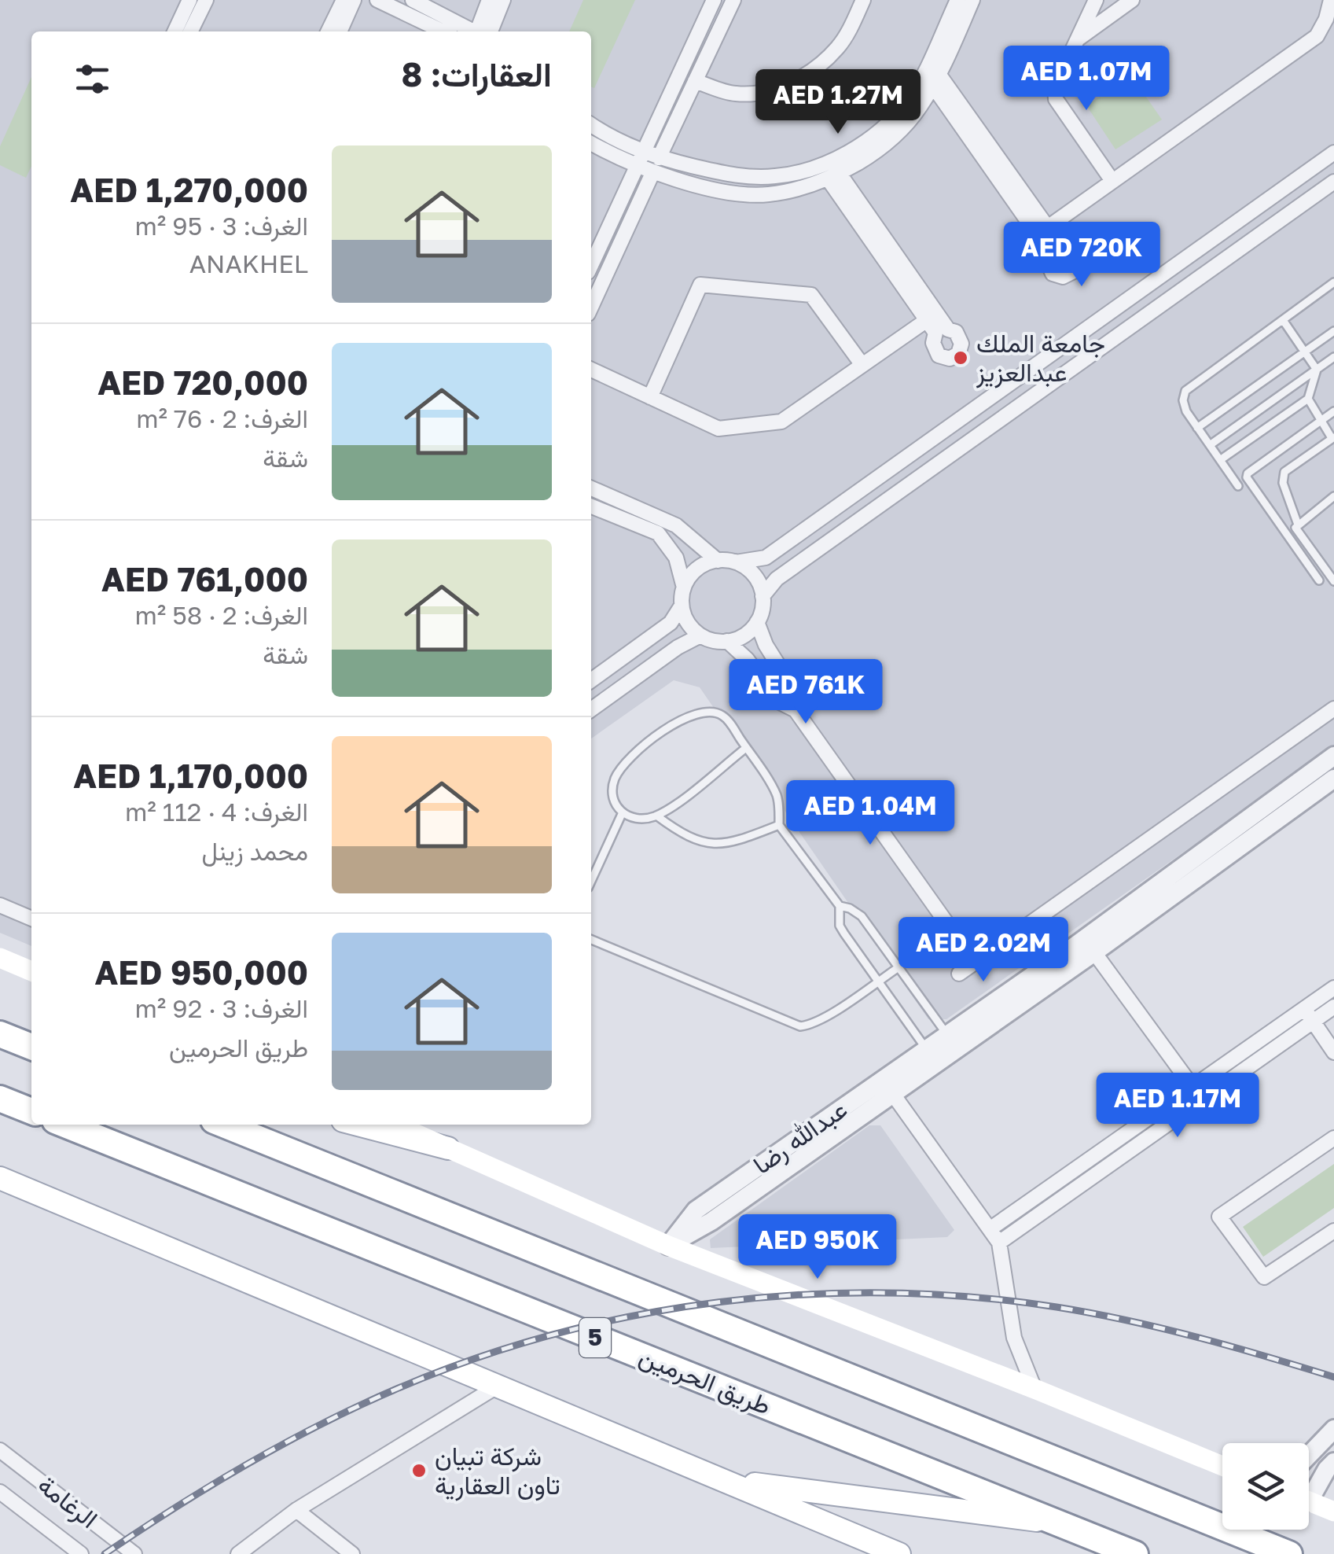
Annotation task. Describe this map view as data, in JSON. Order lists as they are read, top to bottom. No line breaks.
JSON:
{"streets":{"highway":["5","طريق الحرمين"],"street":["عبدالله رضا","الرغامة"]},"places":["جامعة الملك عبدالعزيز","شركة تبيان تاون العقارية"],"page":{"heading":"العقارات: 8","price":["AED 1.07M","AED 1.27M","AED 720K","AED 761K","AED 1.04M","AED 2.02M","AED 1.17M","AED 950K"],"list":[{"name":"AED 1,270,000","note":"الغرف: 3 · 95 m² · ANAKHEL"},{"name":"AED 720,000","note":"الغرف: 2 · 76 m² · شقة"},{"name":"AED 761,000","note":"الغرف: 2 · 58 m² · شقة"},{"name":"AED 1,170,000","note":"الغرف: 4 · 112 m² · محمد زينل"},{"name":"AED 950,000","note":"الغرف: 3 · 92 m² · طريق الحرمين"}]}}
